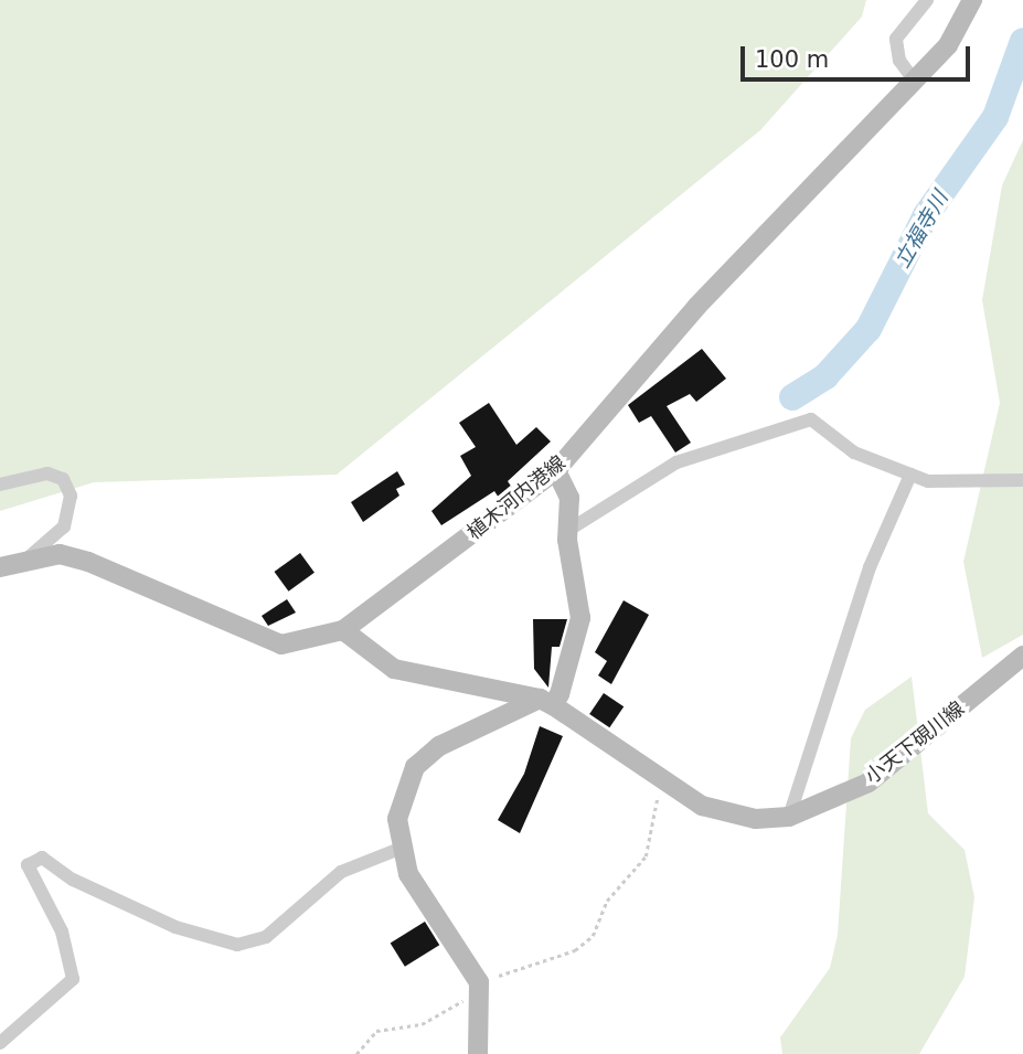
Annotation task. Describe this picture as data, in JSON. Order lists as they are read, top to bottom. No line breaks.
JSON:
{"streets":{"main road":["植木河内港線","小天下硯川線"]},"water":["立福寺川"],"scale_bar":"100 m"}
